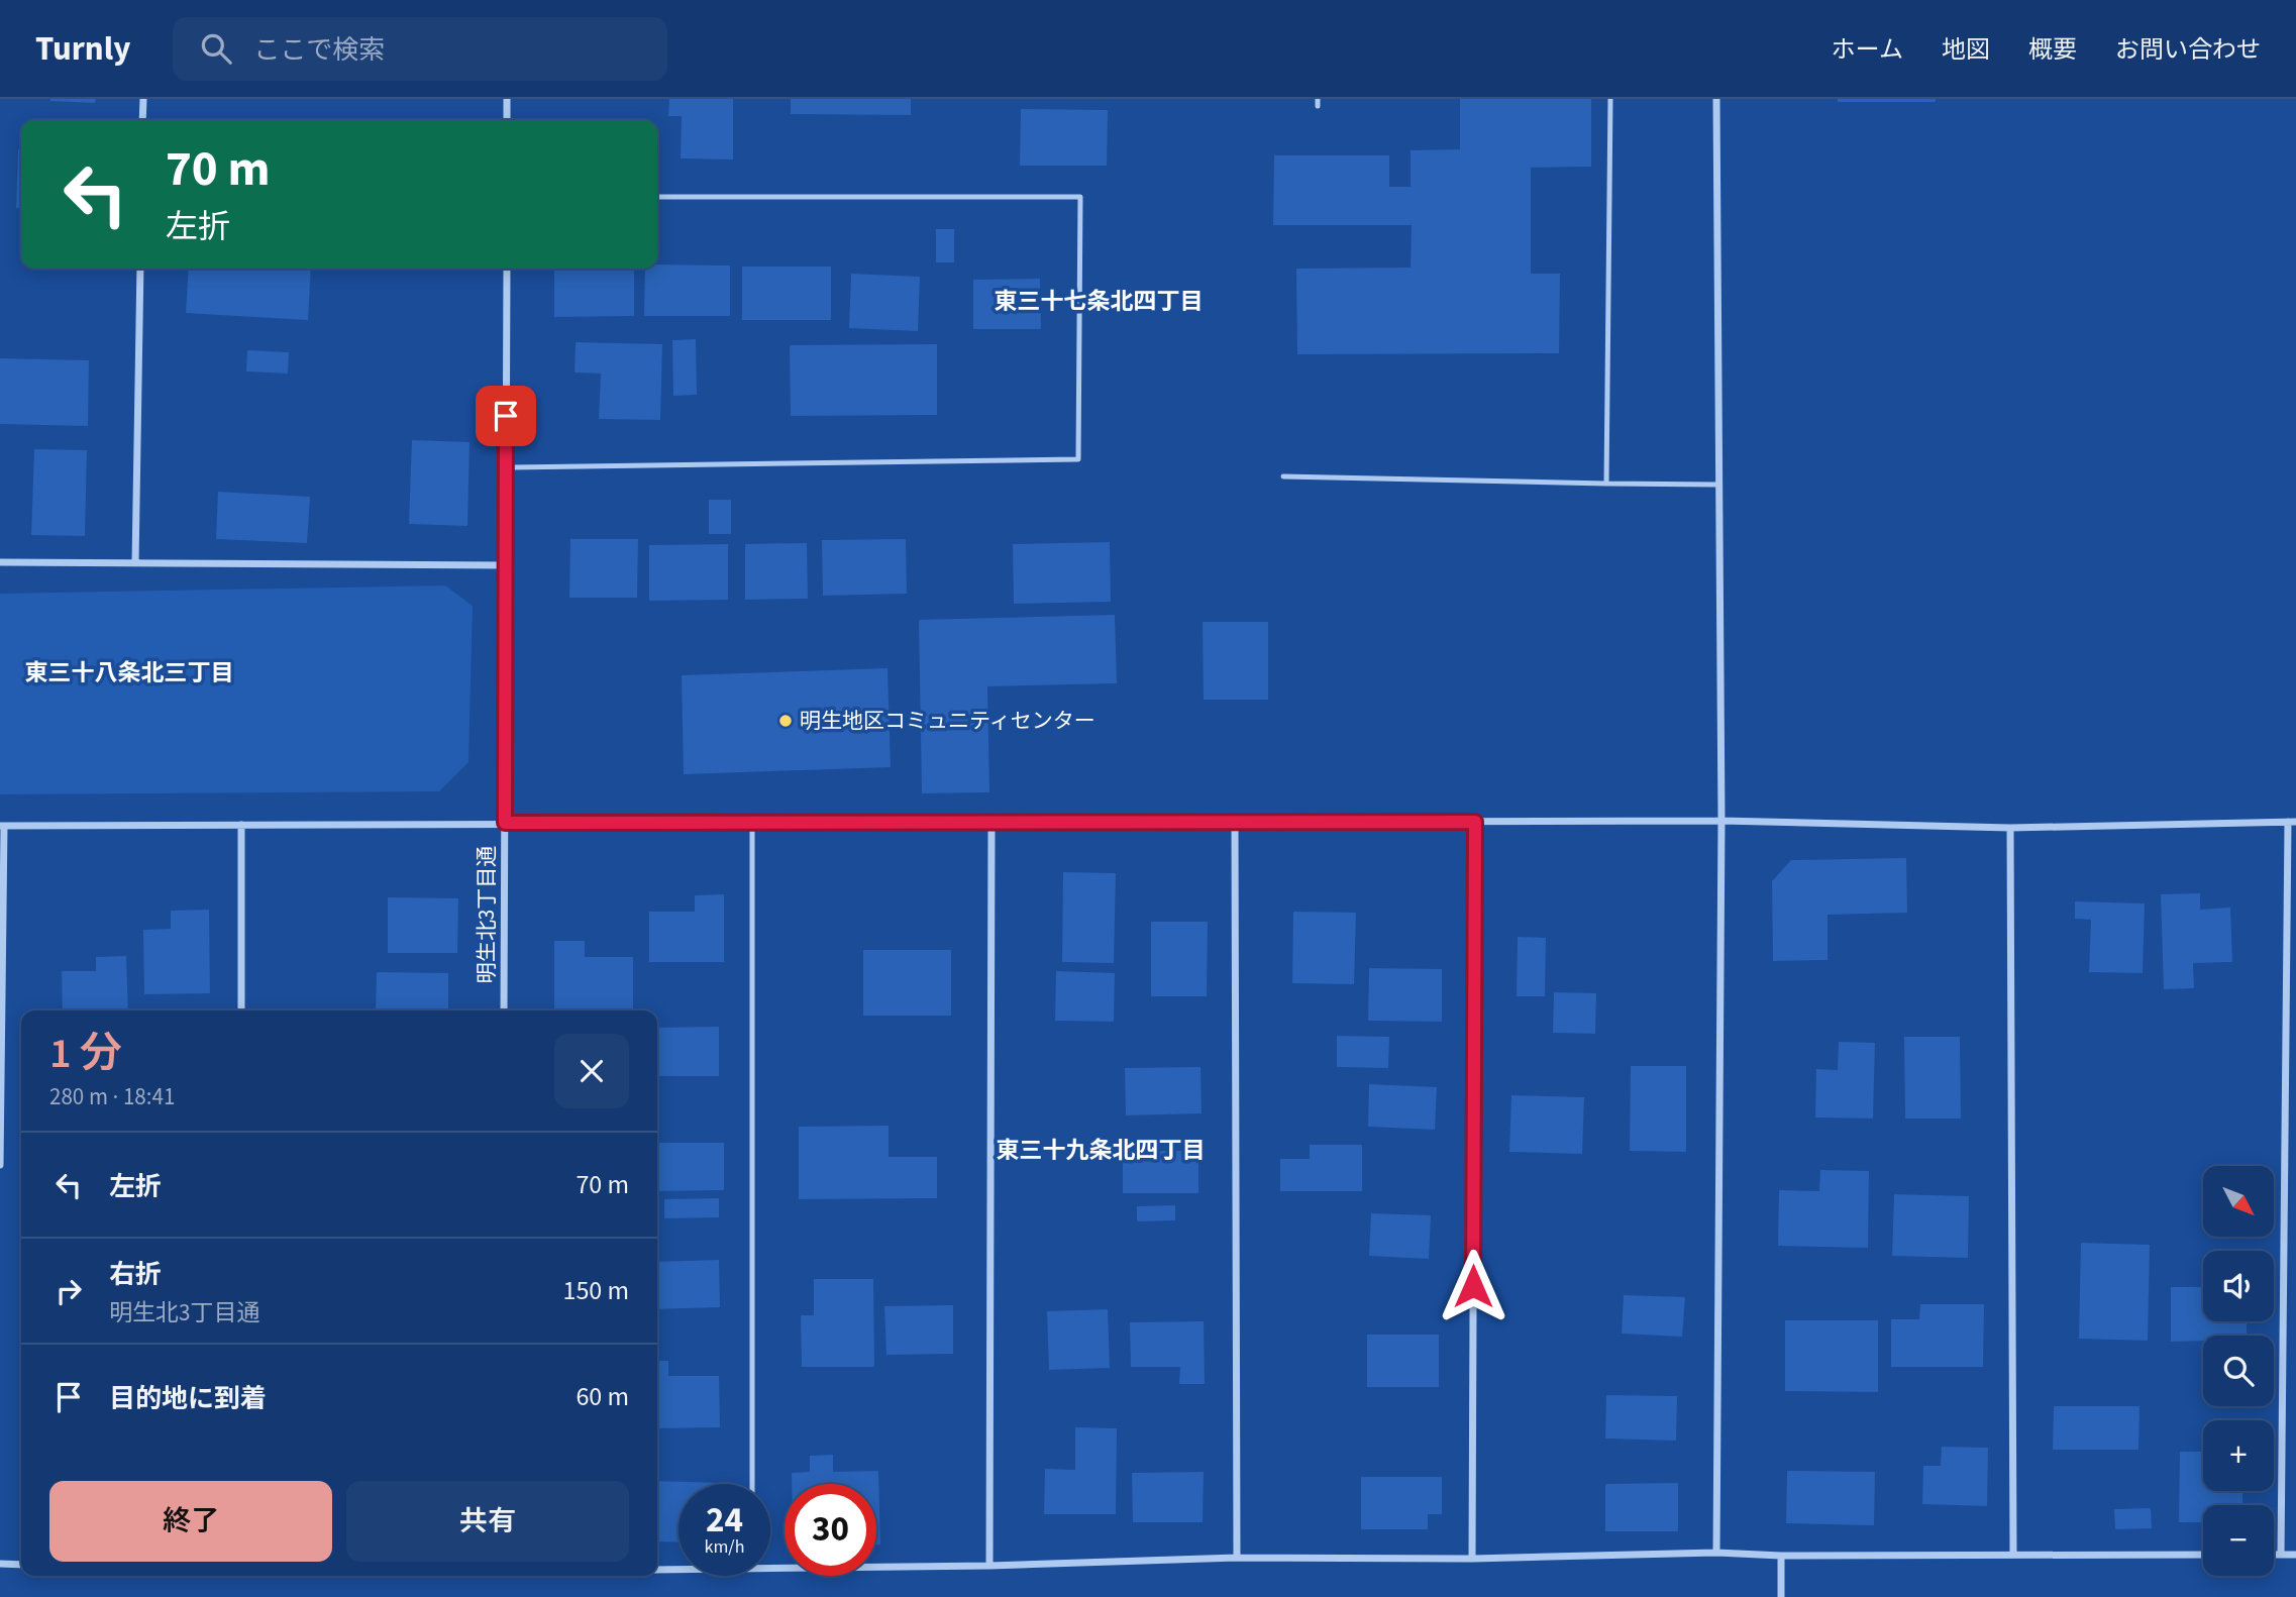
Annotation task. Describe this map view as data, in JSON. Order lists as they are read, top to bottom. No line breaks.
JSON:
{"streets":{"street":["明生北3丁目通"]},"districts":["東三十七条北四丁目","東三十八条北三丁目","東三十九条北四丁目"],"places":["明生地区コミュニティセンター"],"north":"bottom right","page":{"header":"Turnly","search":"ここで検索","nav":["ホーム","地図","概要","お問い合わせ"],"turn":["70 m","左折"],"heading":["1 分","280 m · 18:41"],"list":[{"name":"左折","value":"70 m"},{"name":"右折","note":"明生北3丁目通","value":"150 m"},{"name":"目的地に到着","value":"60 m"}],"map_buttons":["+","−"],"buttons":["終了","共有"],"speed":"24 km/h","limit":"30"}}
